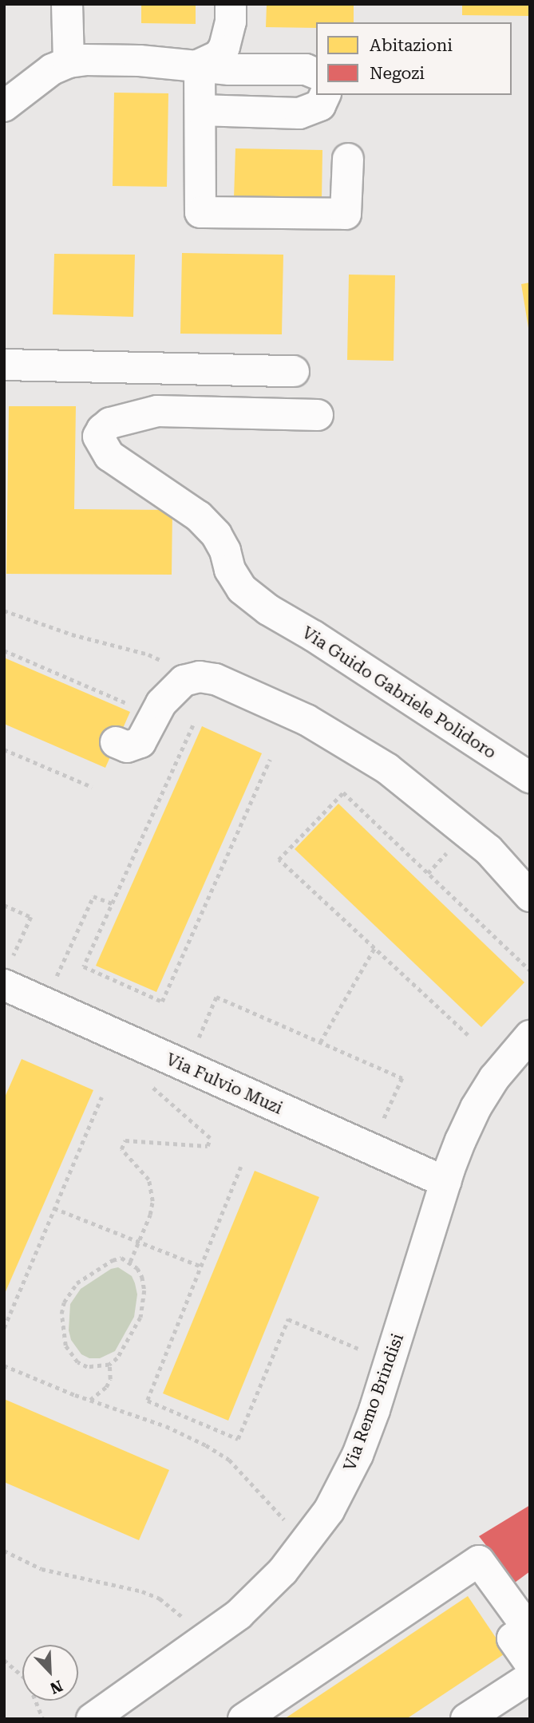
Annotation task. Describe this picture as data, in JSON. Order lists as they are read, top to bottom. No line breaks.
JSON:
{"streets":{"street":["Via Guido Gabriele Polidoro","Via Fulvio Muzi","Via Remo Brindisi"]},"crossings":[["Via Fulvio Muzi","Via Remo Brindisi"]],"legend":["Abitazioni","Negozi"],"north":"bottom right"}
